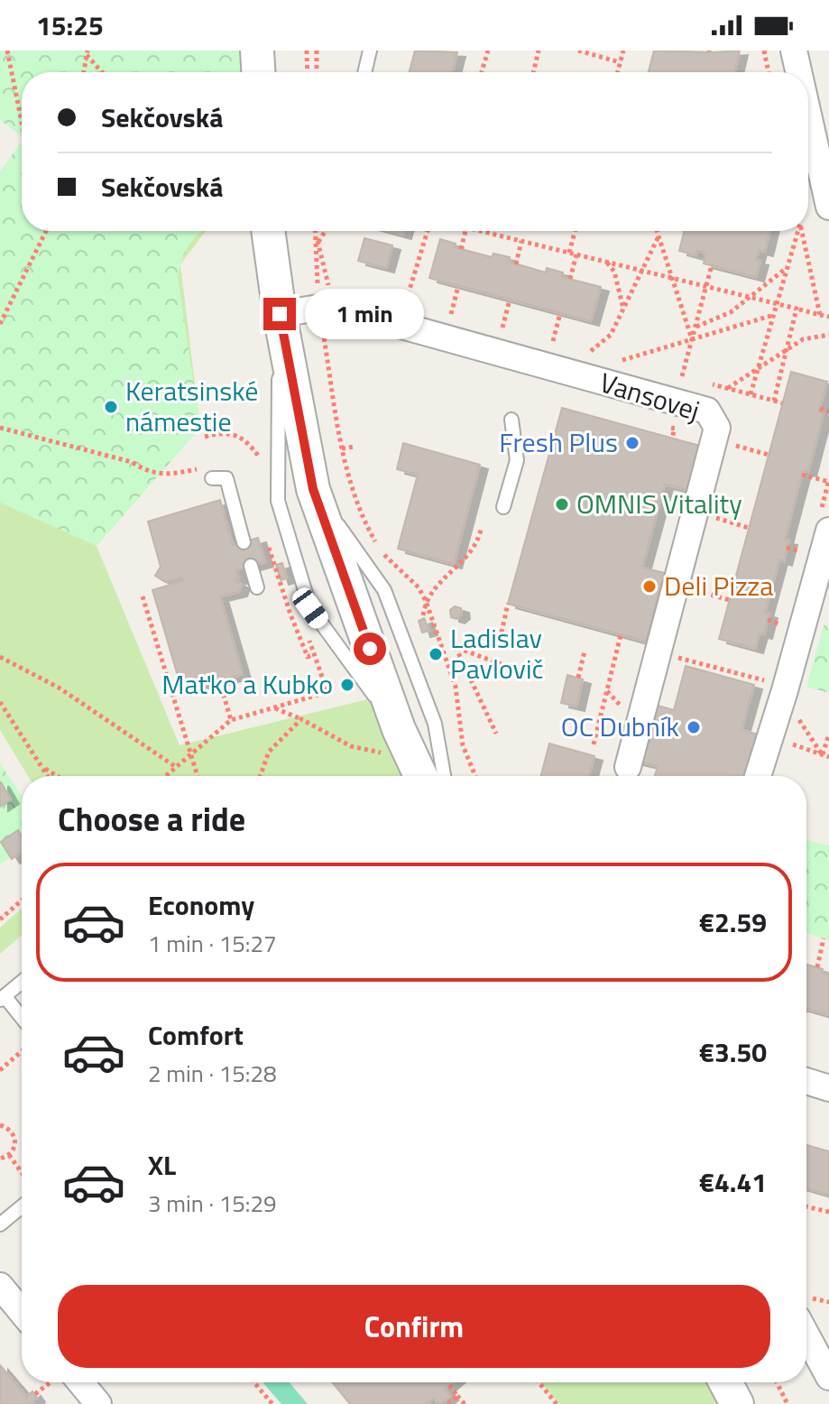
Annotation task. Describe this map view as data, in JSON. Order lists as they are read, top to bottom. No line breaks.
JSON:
{"streets":{"street":["Vansovej"]},"places":["Keratsinské námestie","Fresh Plus","OMNIS Vitality","Deli Pizza","Ladislav Pavlovič","Maťko a Kubko","OC Dubník"],"page":{"status":"15:25","banner":["Sekčovská","Sekčovská"],"bubble":"1 min","heading":"Choose a ride","list":[{"name":"Economy","note":"1 min · 15:27","value":"€2.59"},{"name":"Comfort","note":"2 min · 15:28","value":"€3.50"},{"name":"XL","note":"3 min · 15:29","value":"€4.41"}],"buttons":"Confirm"}}
